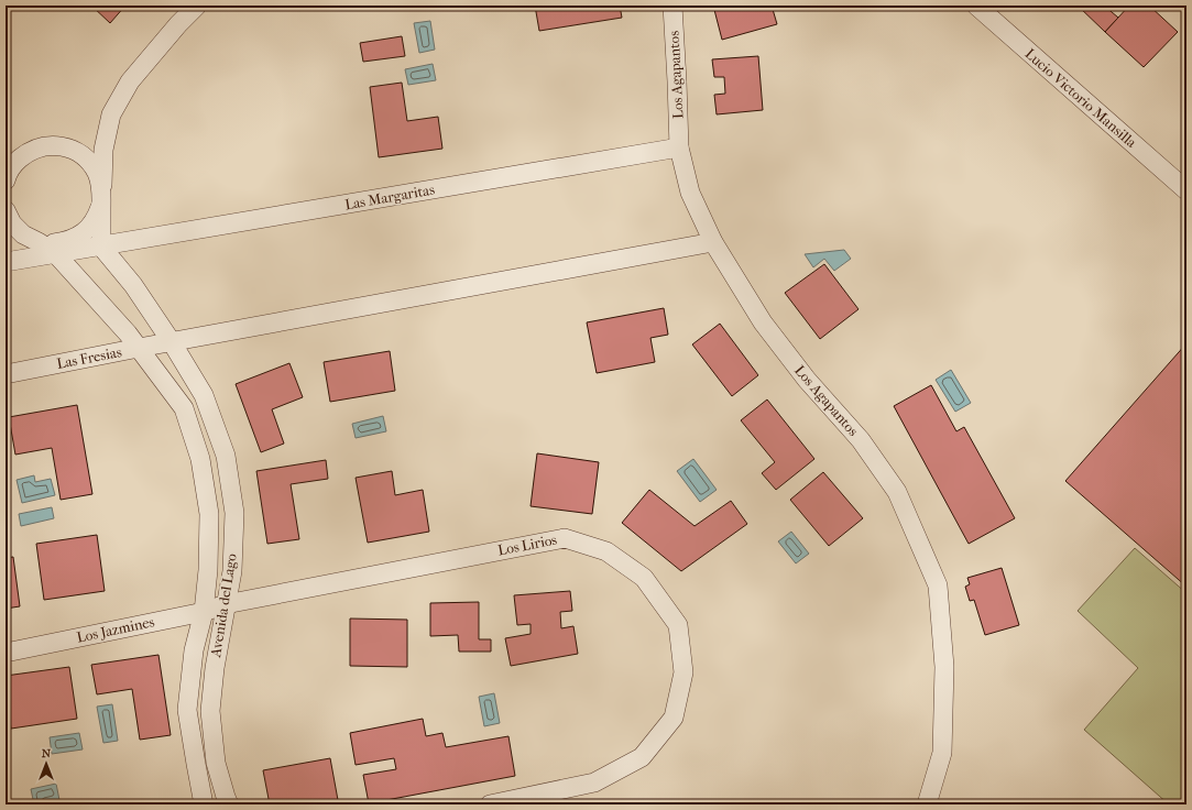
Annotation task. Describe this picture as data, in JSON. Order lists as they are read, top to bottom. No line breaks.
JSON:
{"streets":{"street":["Los Agapantos","Lucio Victorio Mansilla","Las Margaritas","Las Fresias","Los Lirios","Avenida del Lago","Los Jazmines"]},"crossings":[["Los Agapantos","Las Margaritas"],["Las Margaritas","Avenida del Lago"],["Las Fresias","Avenida del Lago"],["Los Lirios","Avenida del Lago"],["Los Lirios","Los Jazmines"],["Avenida del Lago","Los Jazmines"]],"north":"top"}
